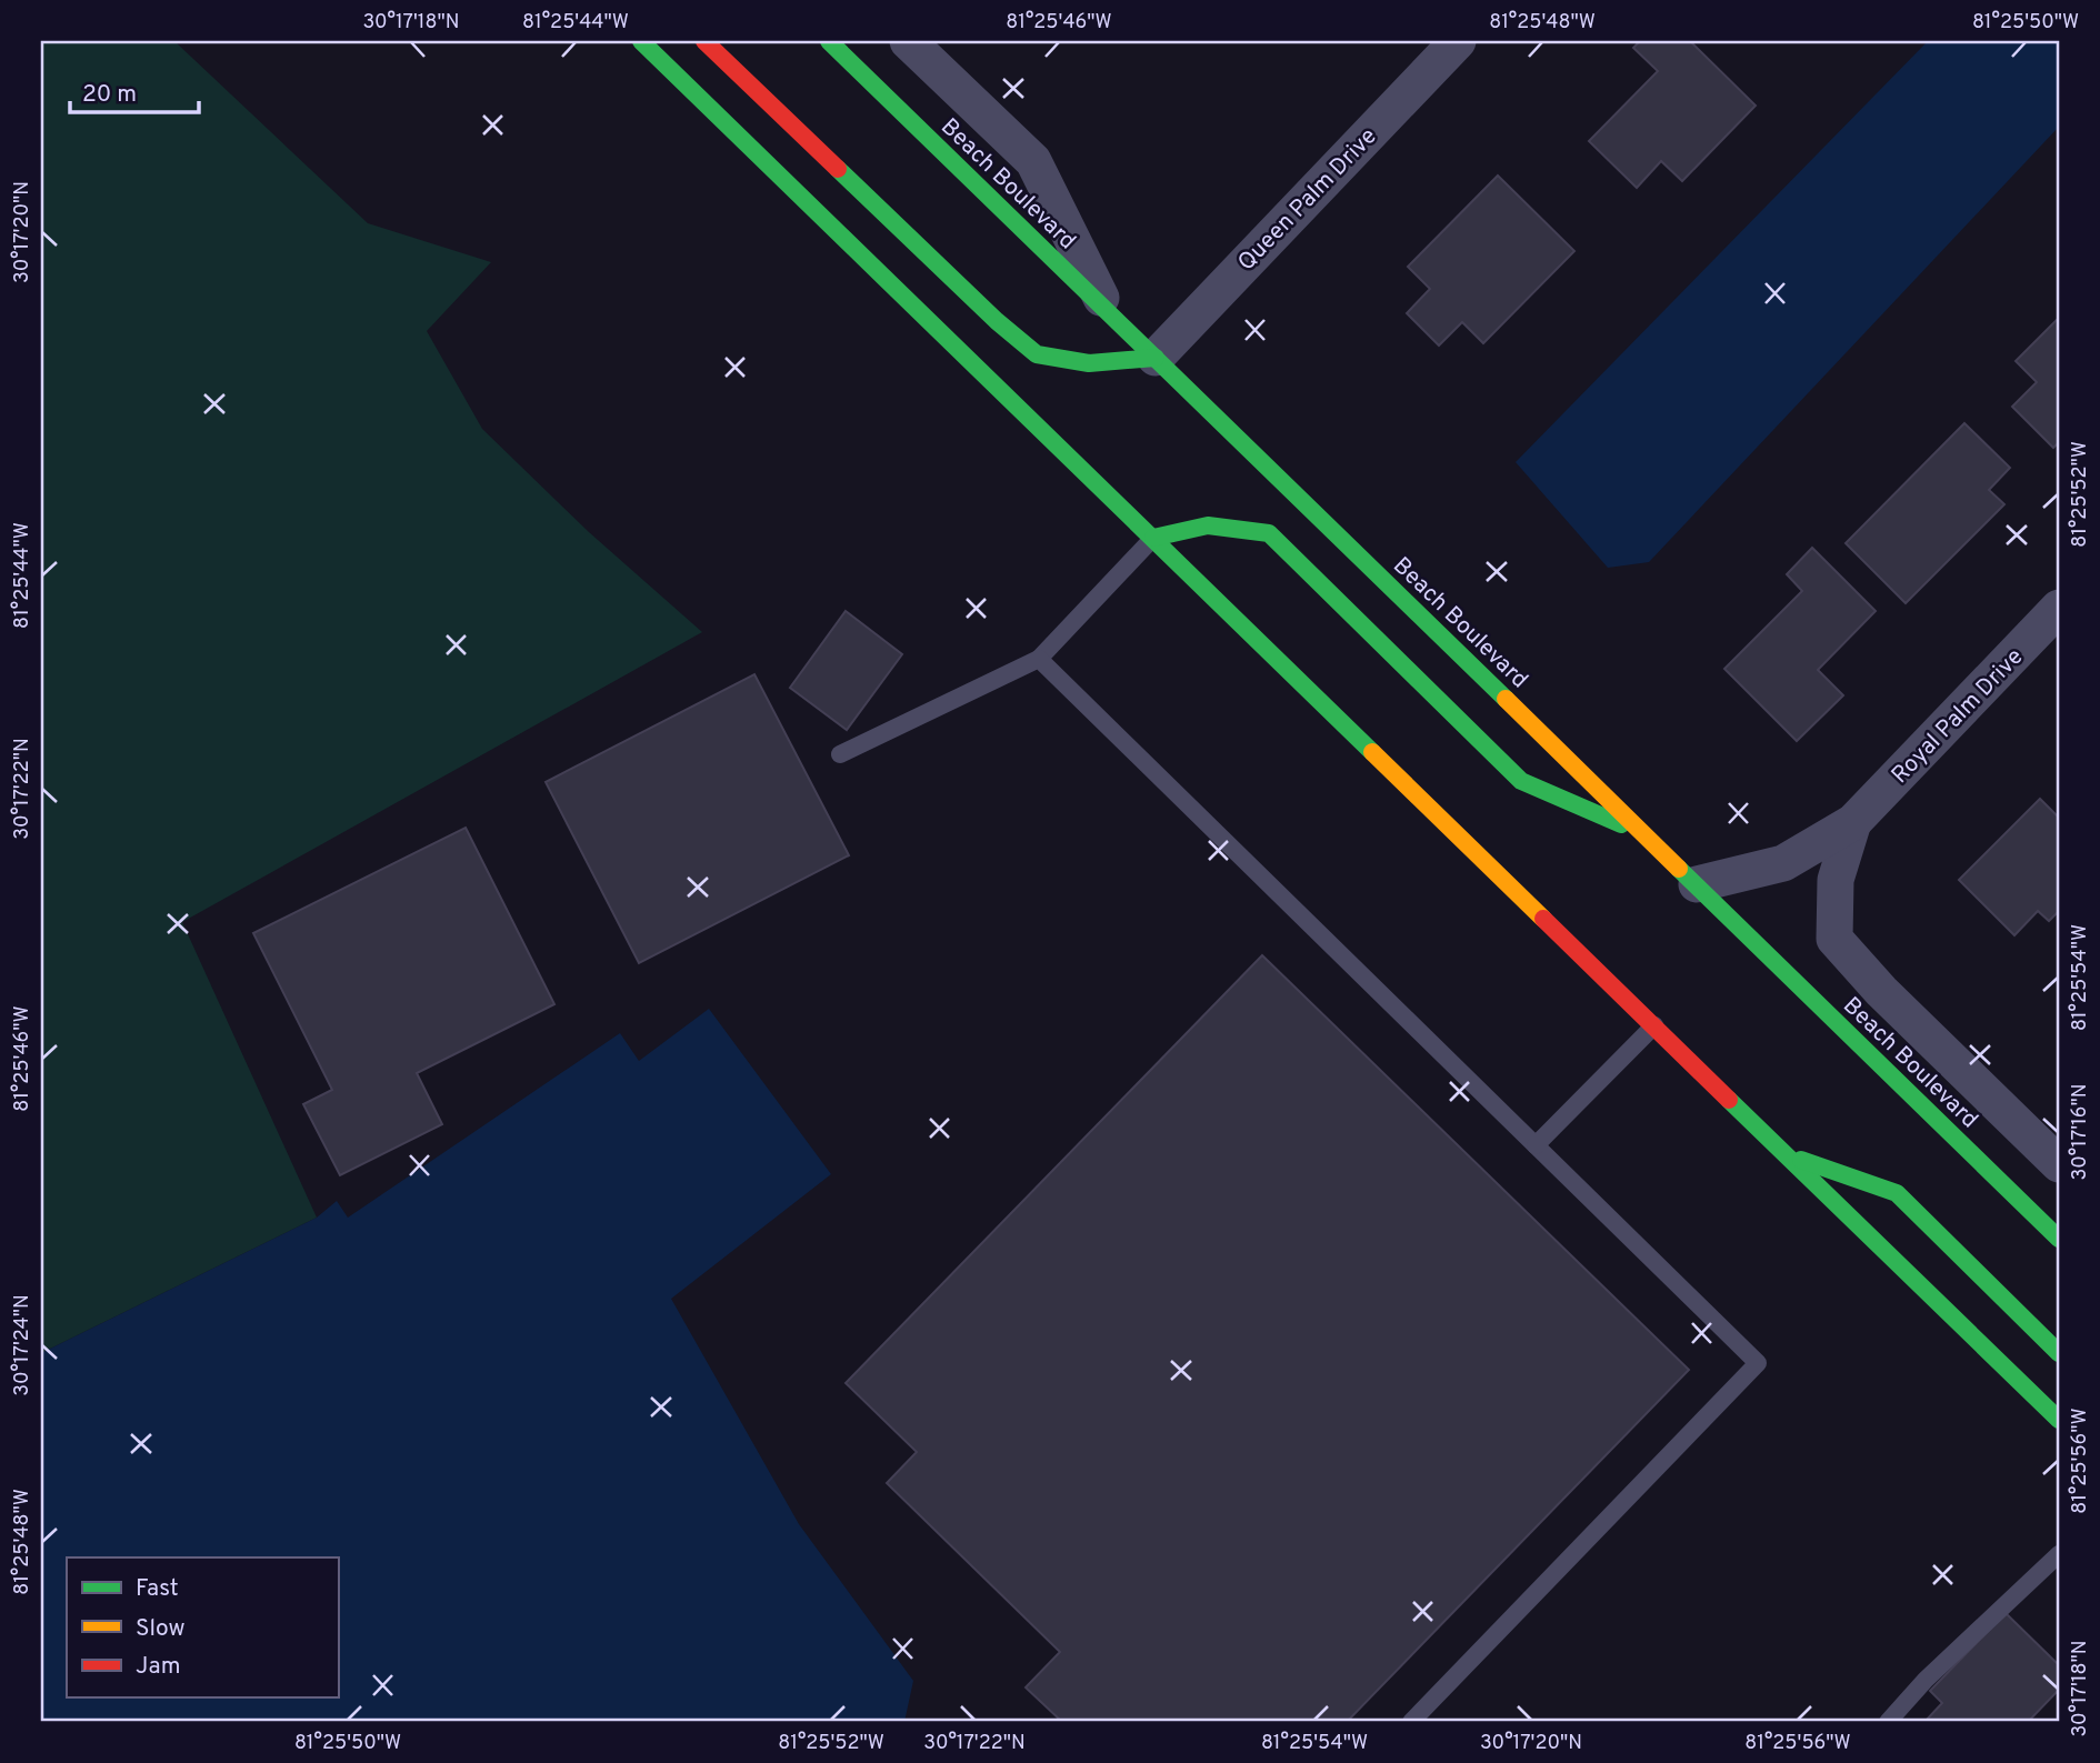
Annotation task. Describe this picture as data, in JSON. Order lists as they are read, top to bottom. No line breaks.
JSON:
{"streets":{"highway":["Beach Boulevard"],"street":["Queen Palm Drive","Royal Palm Drive"]},"crossings":[["Beach Boulevard","Queen Palm Drive"],["Beach Boulevard","Royal Palm Drive"]],"legend":["Fast","Slow","Jam"],"scale_bar":"20 m","coordinates":["30°17'18\"N","81°25'44\"W","81°25'46\"W","81°25'48\"W","81°25'50\"W","30°17'20\"N","81°25'52\"W","30°17'22\"N","81°25'54\"W","30°17'16\"N","30°17'24\"N","81°25'56\"W"]}
